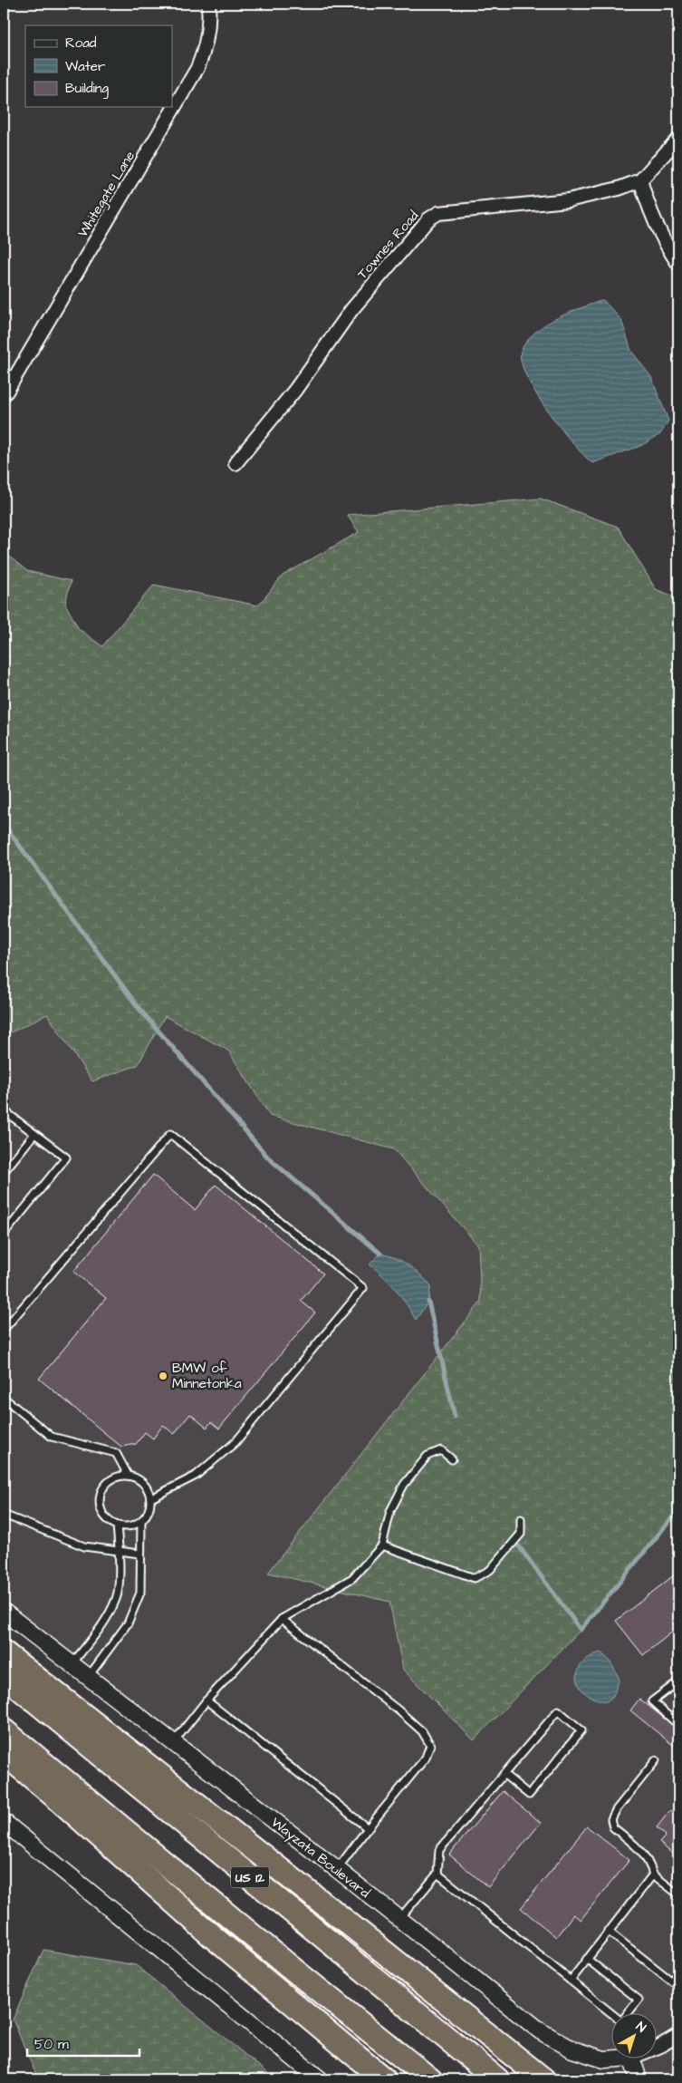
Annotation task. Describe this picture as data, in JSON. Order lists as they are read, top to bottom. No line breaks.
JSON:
{"streets":{"highway":["US 12"],"street":["Whitegate Lane","Townes Road","Wayzata Boulevard"]},"places":["BMW of Minnetonka"],"legend":["Road","Water","Building"],"scale_bar":"50 m","north":"top right"}
